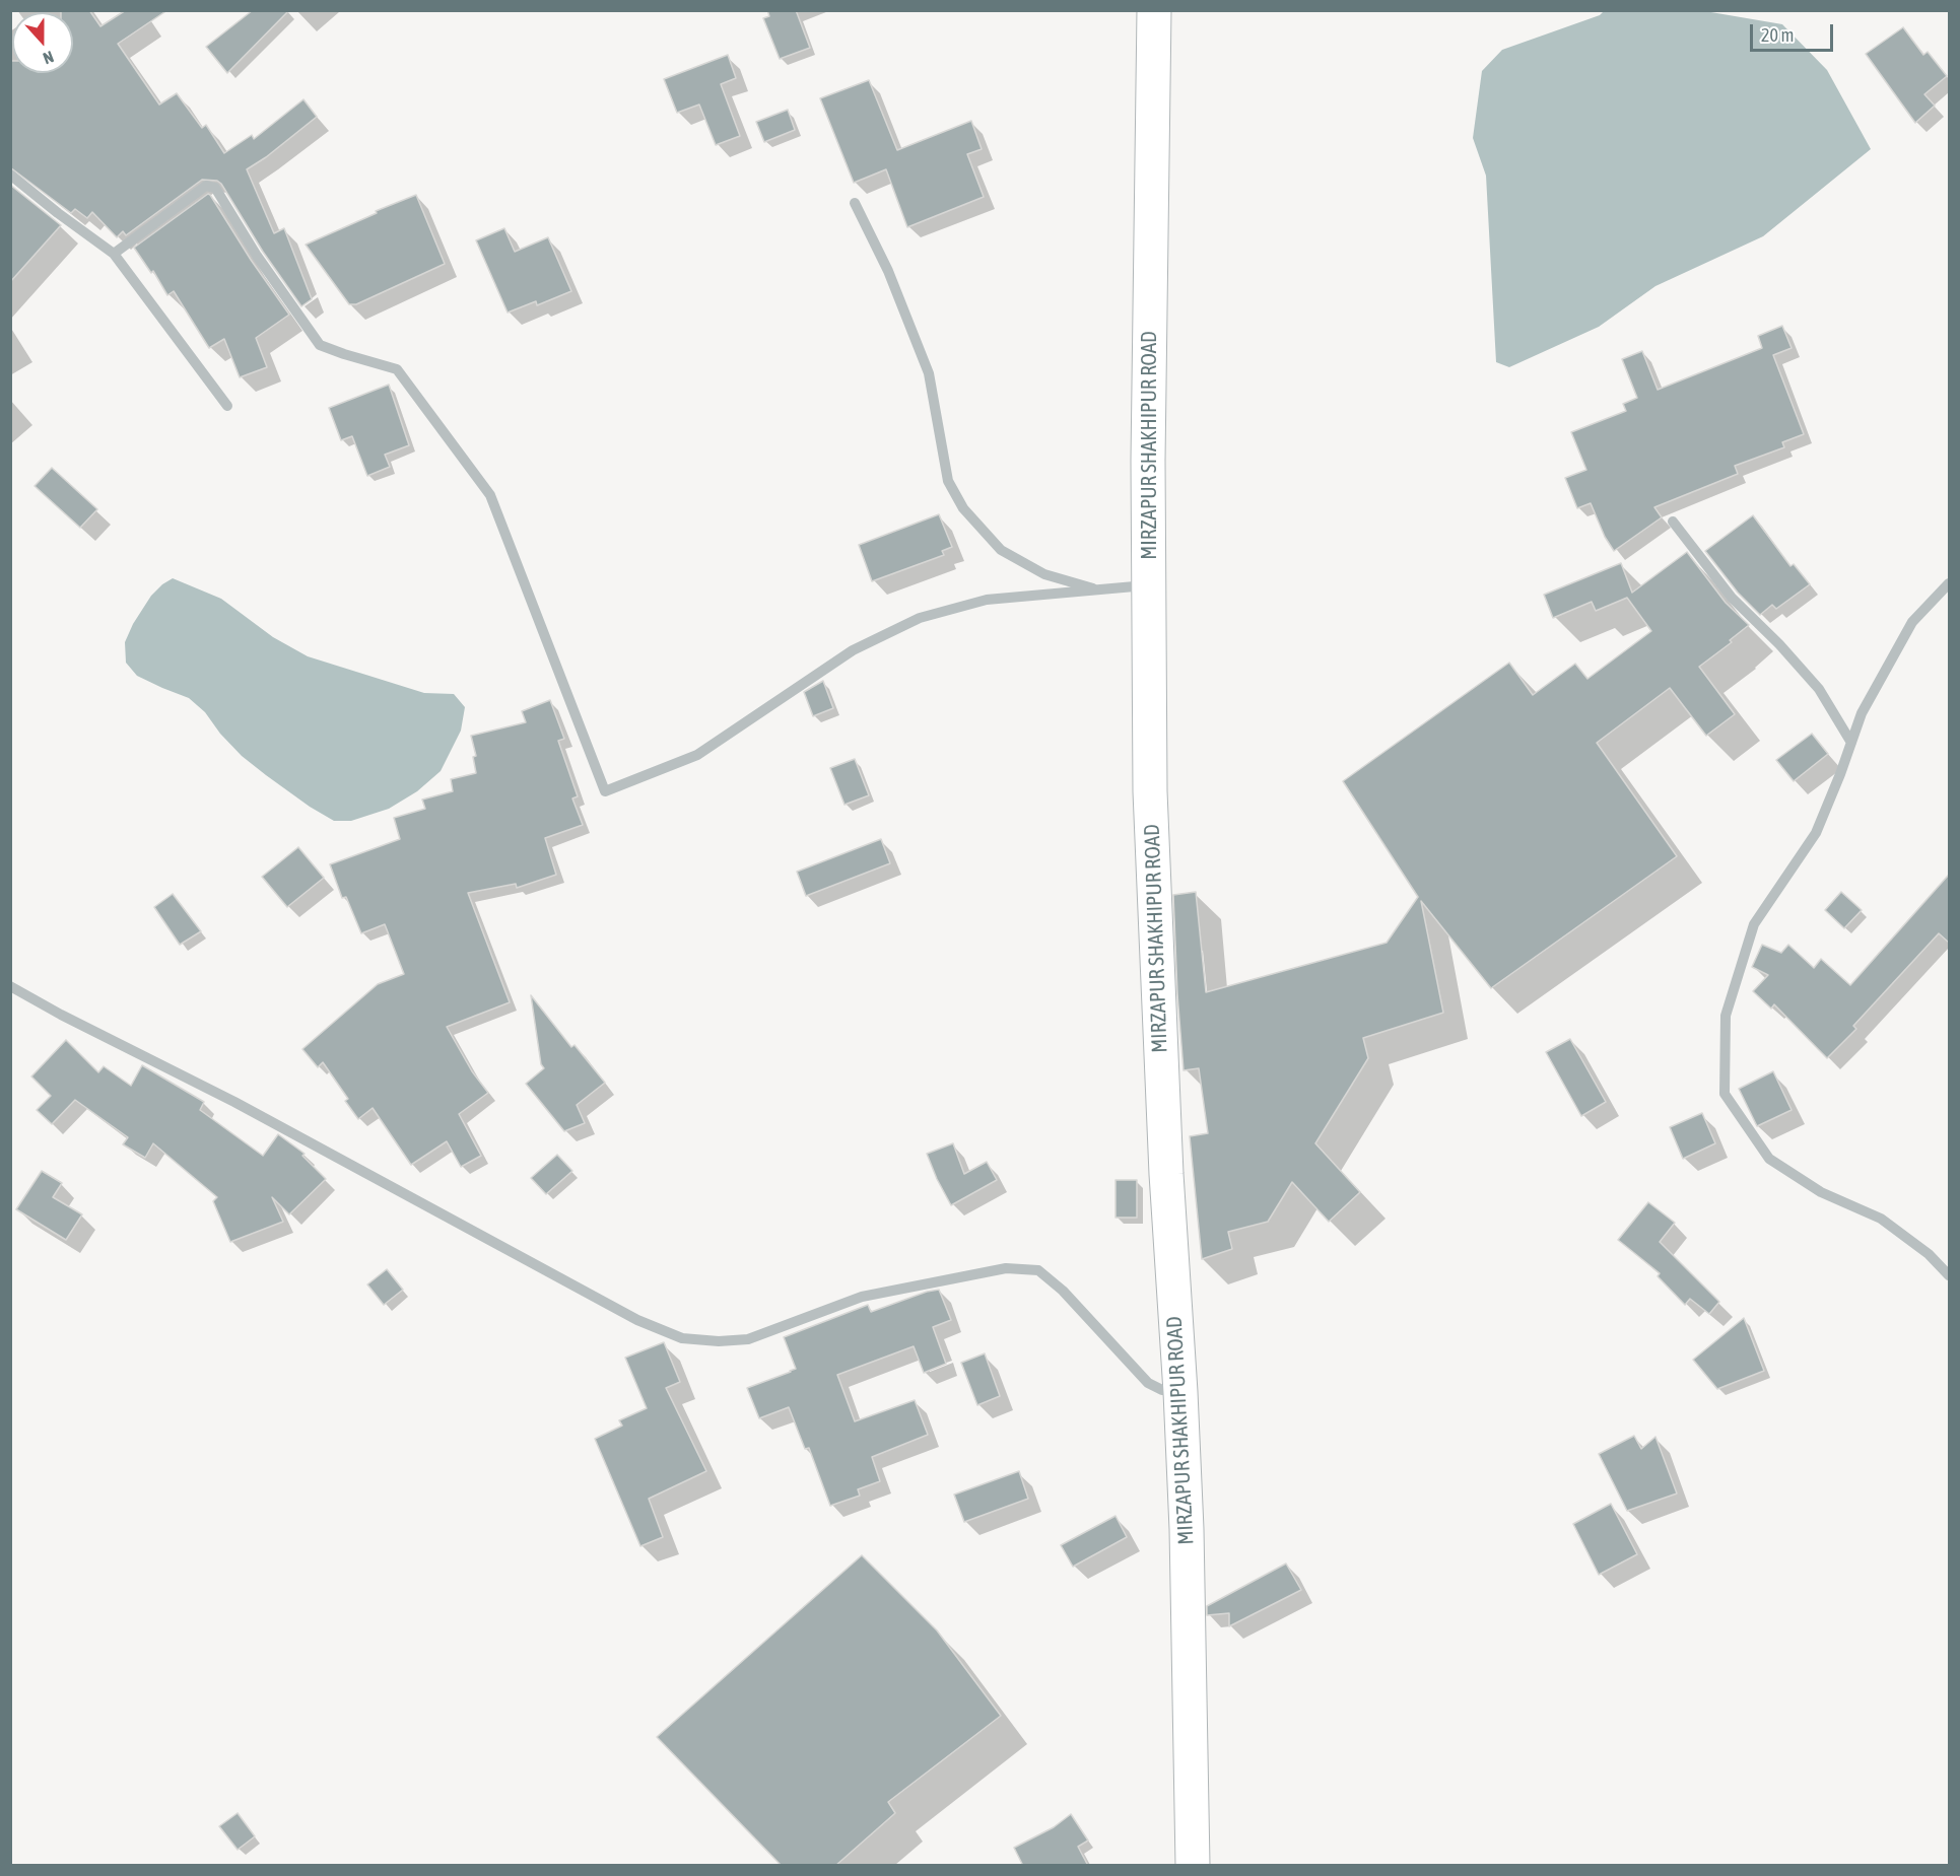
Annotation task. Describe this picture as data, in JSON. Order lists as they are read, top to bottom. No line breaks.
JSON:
{"streets":{"main road":["MIRZAPUR SHAKHIPUR ROAD"]},"scale_bar":"20 m","north":"bottom"}
